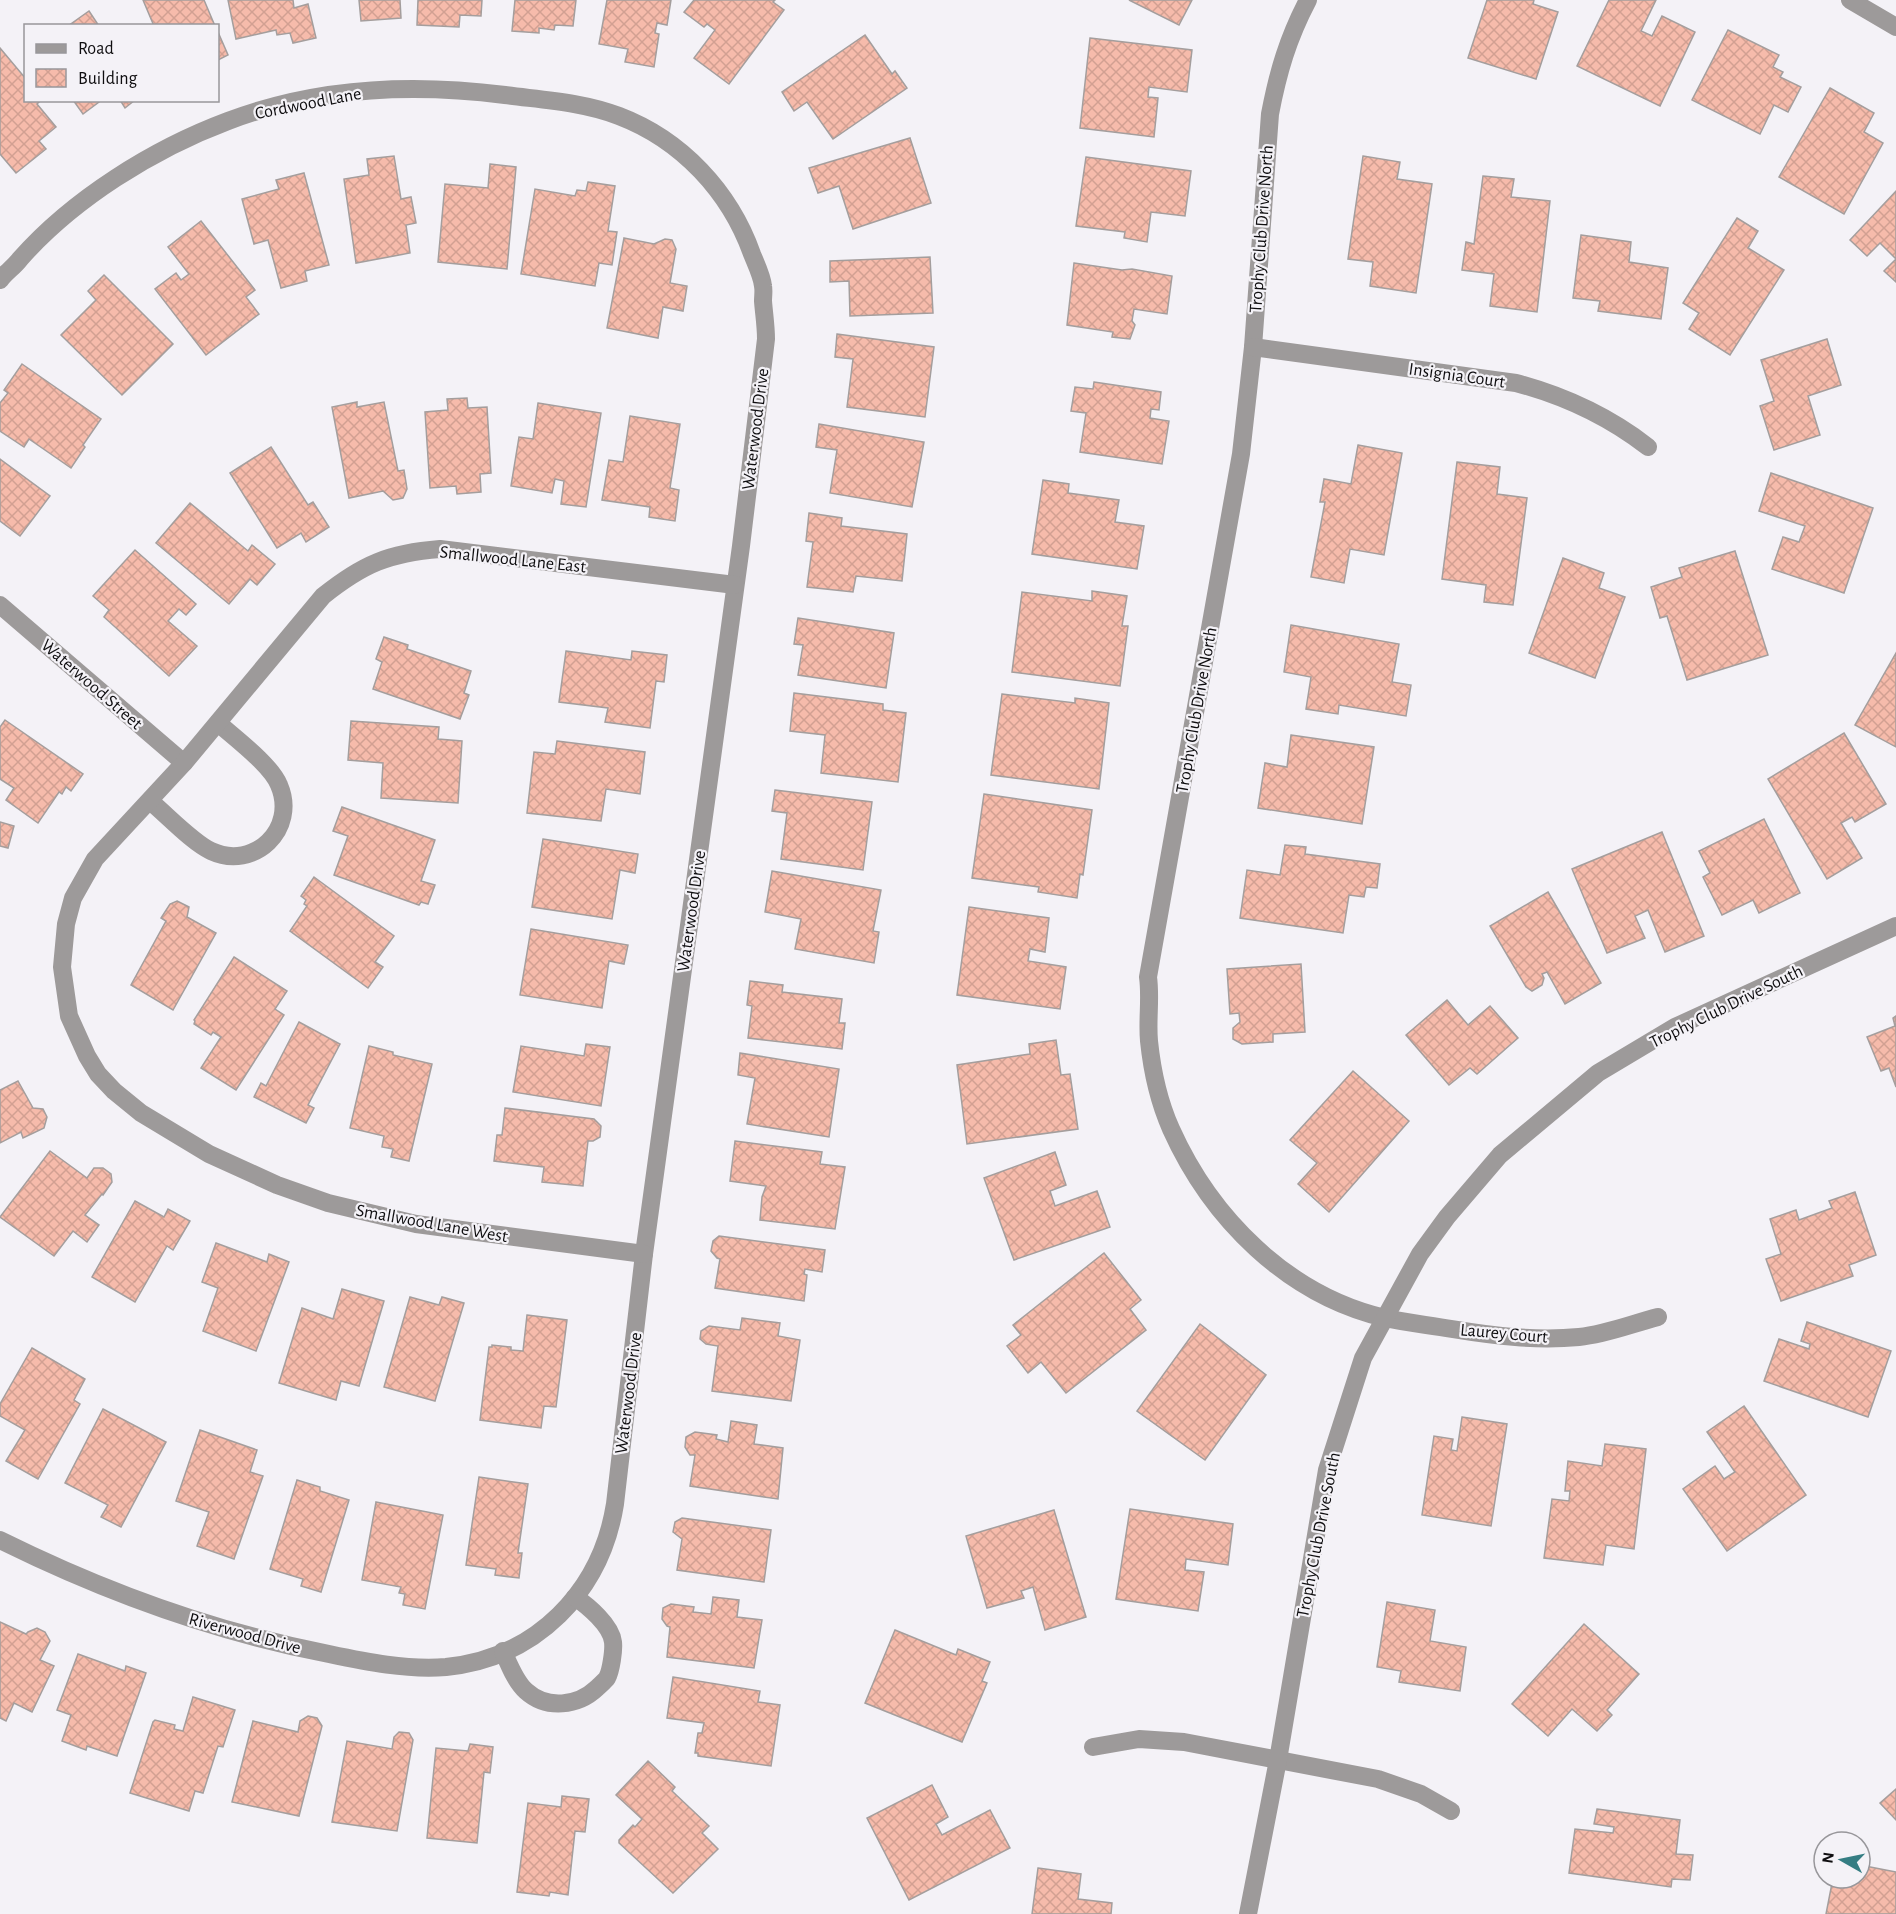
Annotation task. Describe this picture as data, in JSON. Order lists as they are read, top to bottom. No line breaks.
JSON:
{"streets":{"street":["Cordwood Lane","Trophy Club Drive North","Insignia Court","Waterwood Drive","Smallwood Lane East","Waterwood Street","Trophy Club Drive South","Smallwood Lane West","Laurey Court","Riverwood Drive"]},"crossings":[["Cordwood Lane","Waterwood Drive"],["Trophy Club Drive North","Insignia Court"],["Trophy Club Drive North","Trophy Club Drive South"],["Trophy Club Drive North","Laurey Court"],["Waterwood Drive","Smallwood Lane East"],["Waterwood Drive","Smallwood Lane West"],["Waterwood Drive","Riverwood Drive"],["Smallwood Lane East","Waterwood Street"],["Smallwood Lane East","Smallwood Lane West"],["Waterwood Street","Smallwood Lane West"],["Trophy Club Drive South","Laurey Court"]],"legend":["Road","Building"],"north":"left"}
